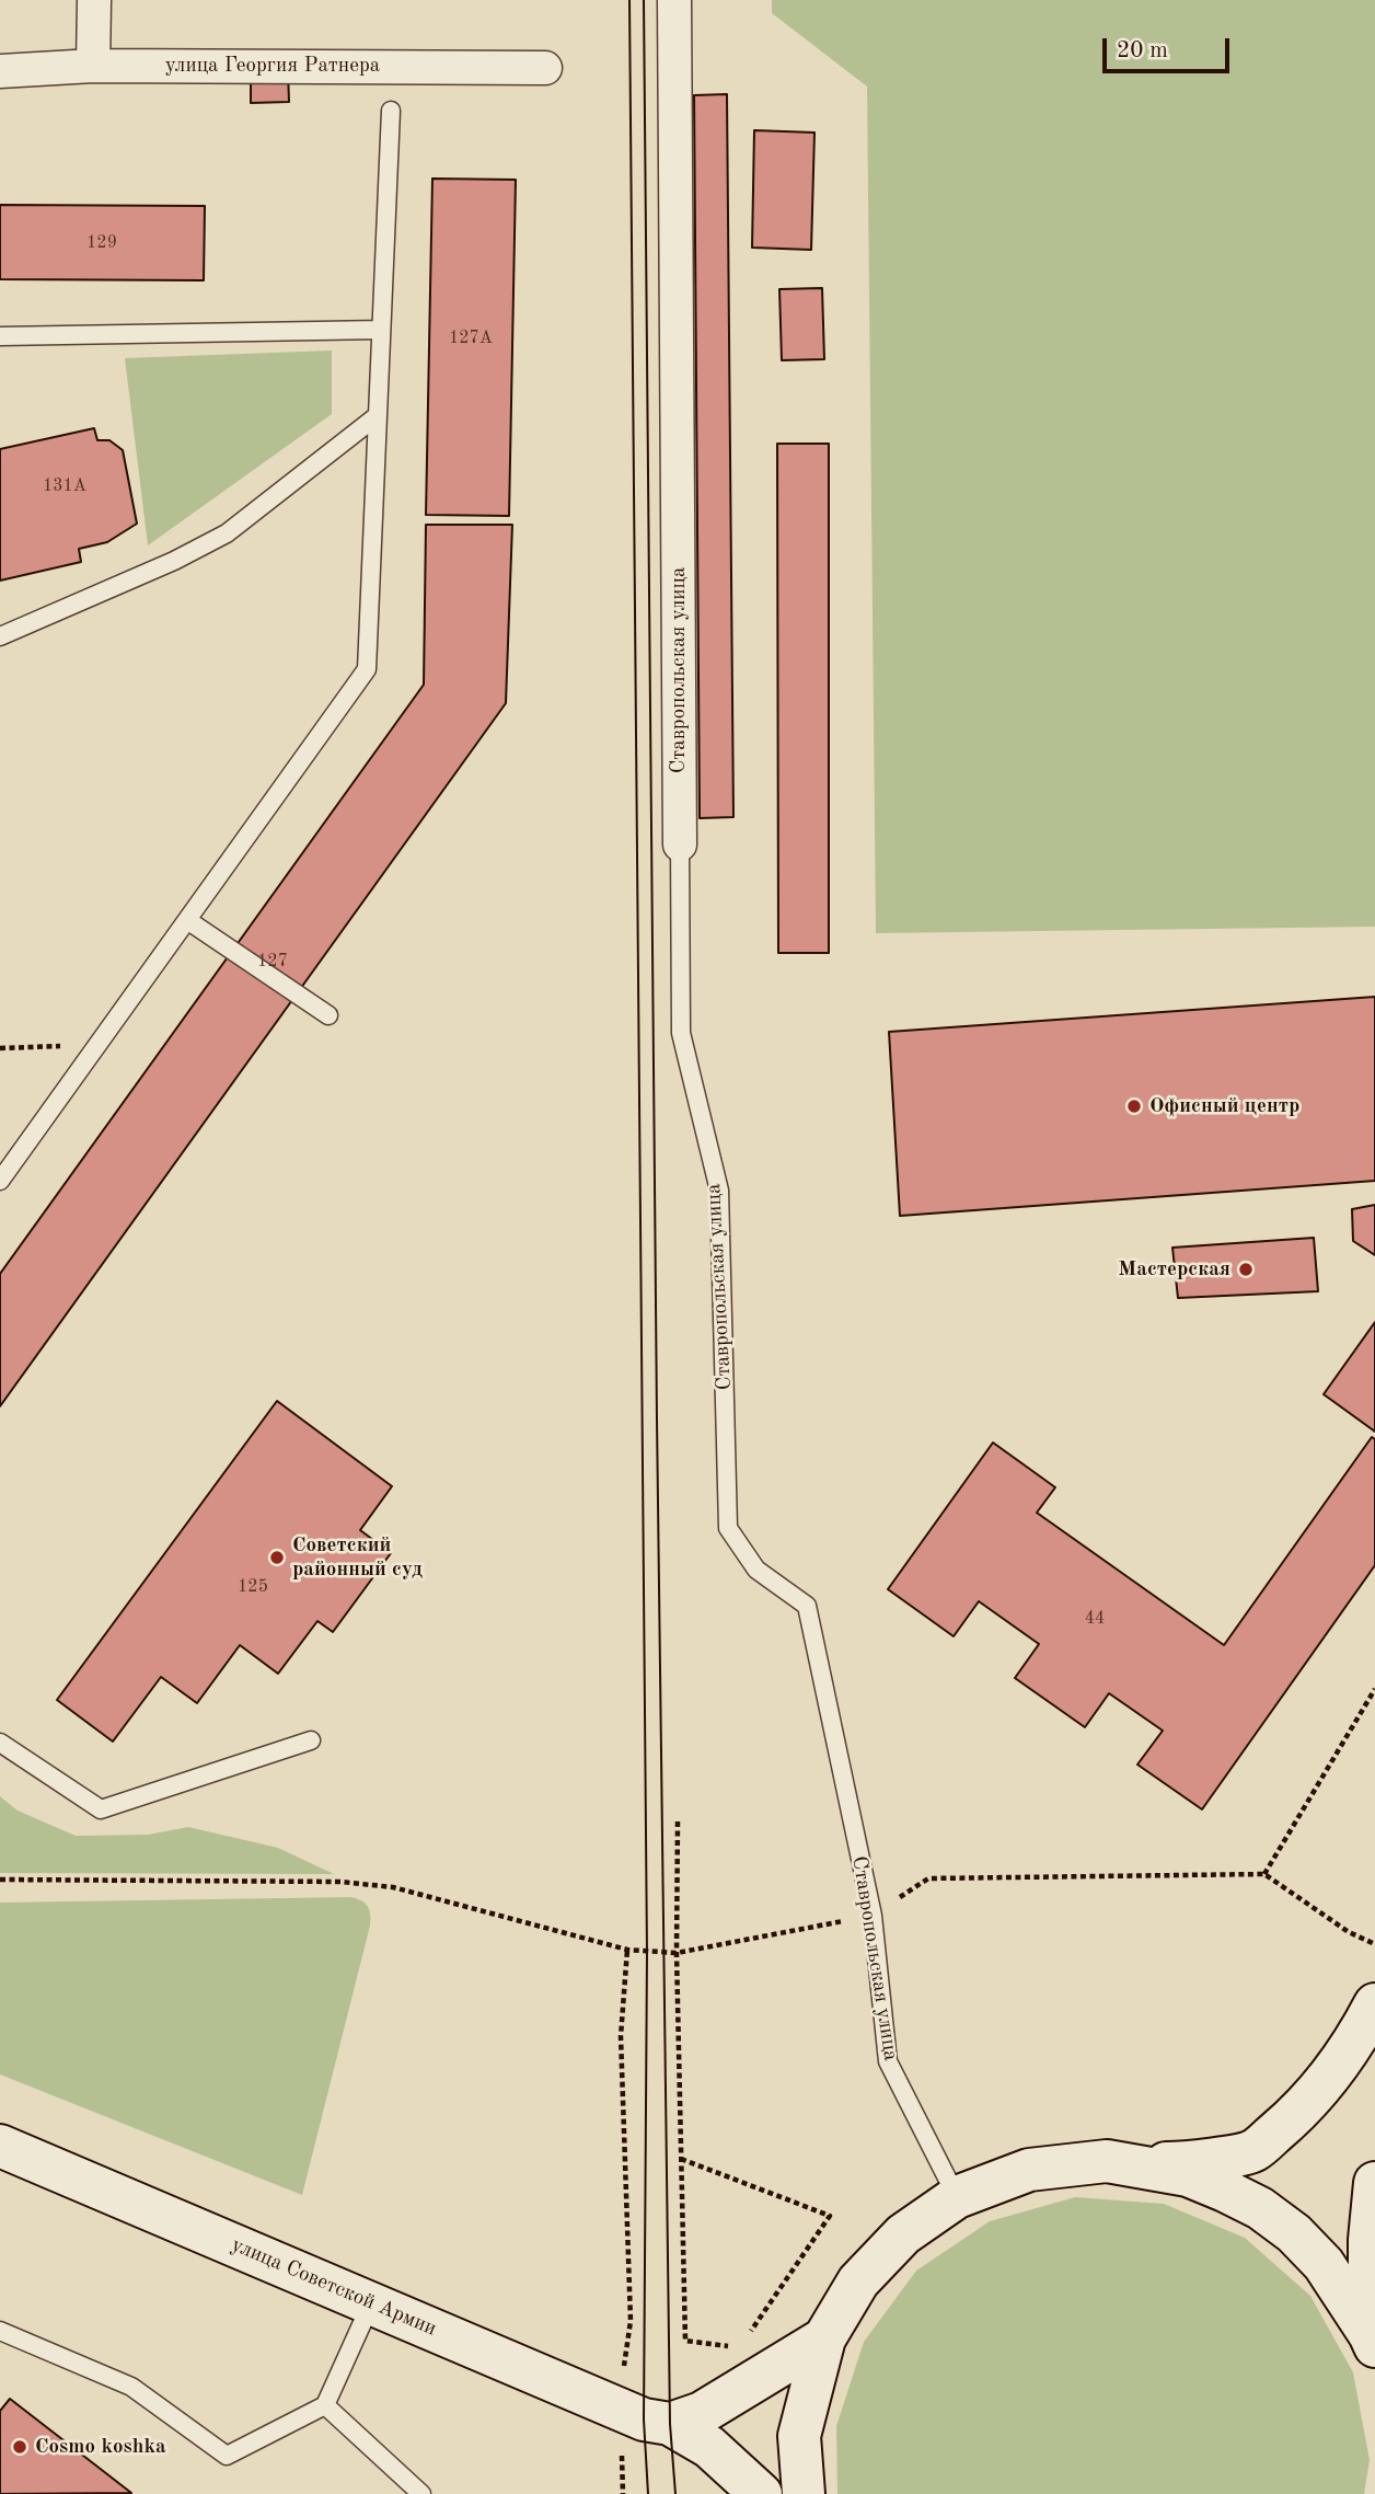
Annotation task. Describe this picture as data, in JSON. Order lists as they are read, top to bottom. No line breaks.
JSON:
{"streets":{"main road":["улица Советской Армии"],"street":["улица Георгия Ратнера","Ставропольская улица"]},"places":["Офисный центр","Мастерская","Советский районный суд","Cosmo koshka"],"house_numbers":["129","127А","131А","127","125","44"],"scale_bar":"20 m"}
